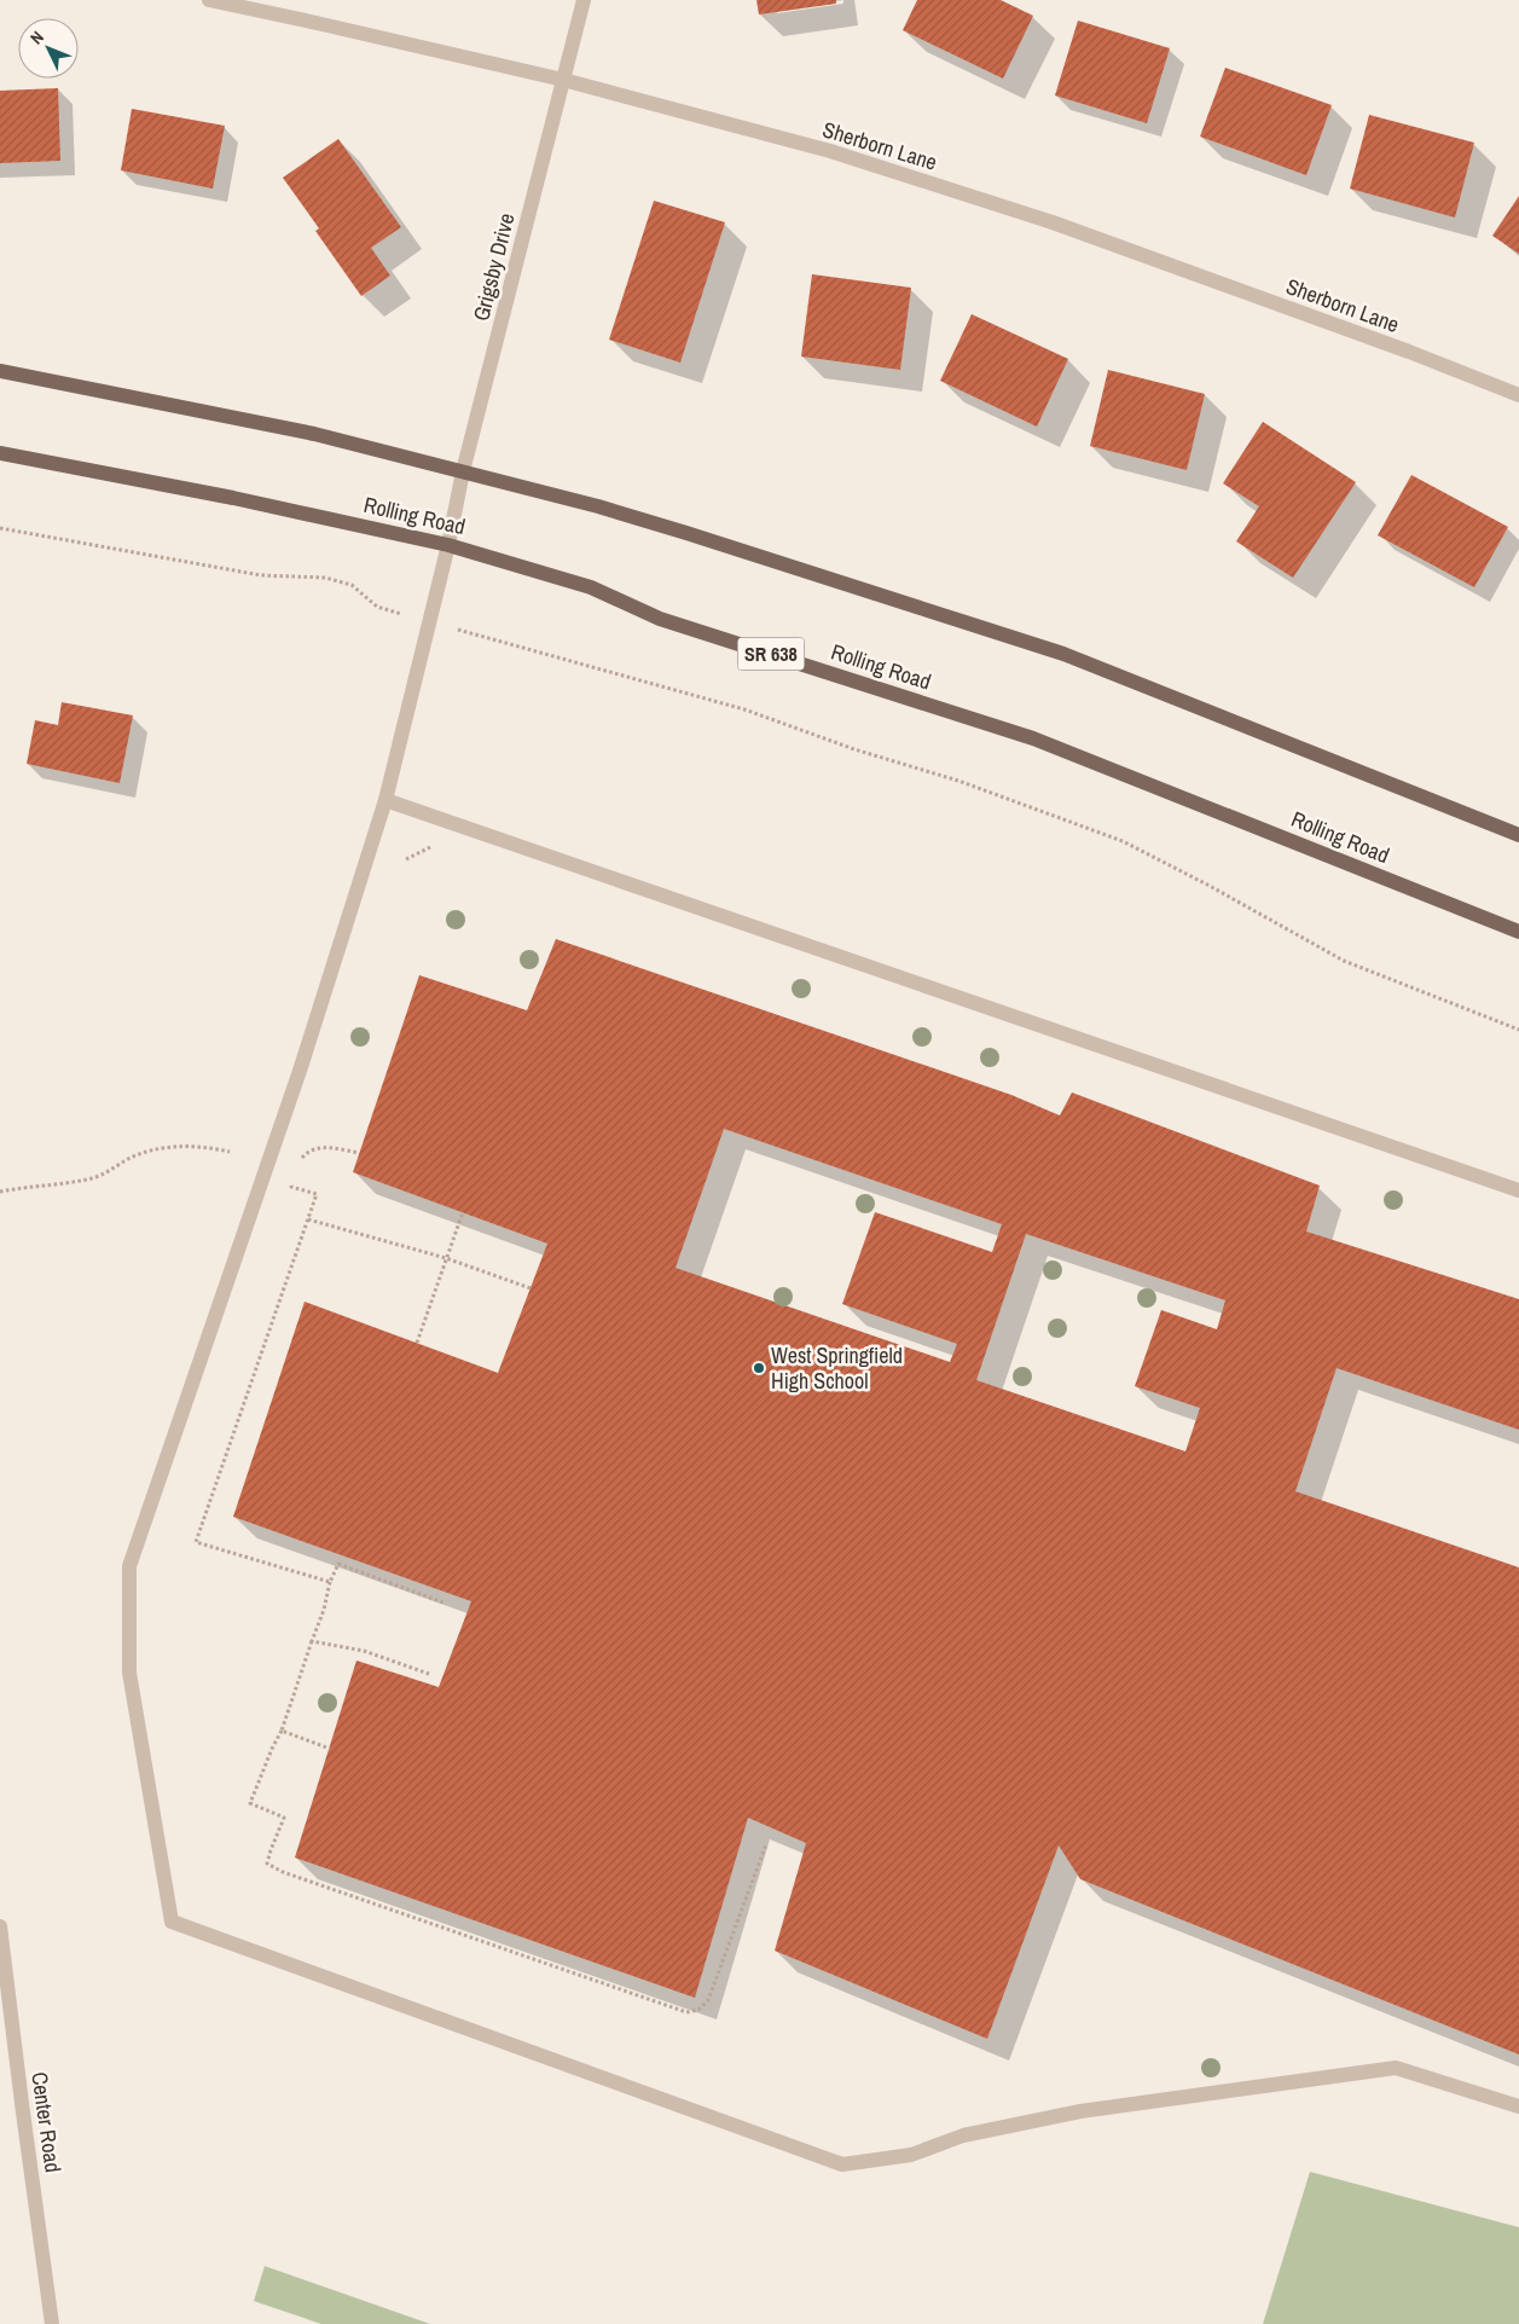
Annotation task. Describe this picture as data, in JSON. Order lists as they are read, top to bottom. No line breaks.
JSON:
{"streets":{"main road":["Rolling Road","SR 638"],"street":["Sherborn Lane","Grigsby Drive","Center Road"]},"crossings":[["Sherborn Lane","Grigsby Drive"],["Grigsby Drive","Rolling Road"]],"places":["West Springfield High School"],"north":"top left"}
